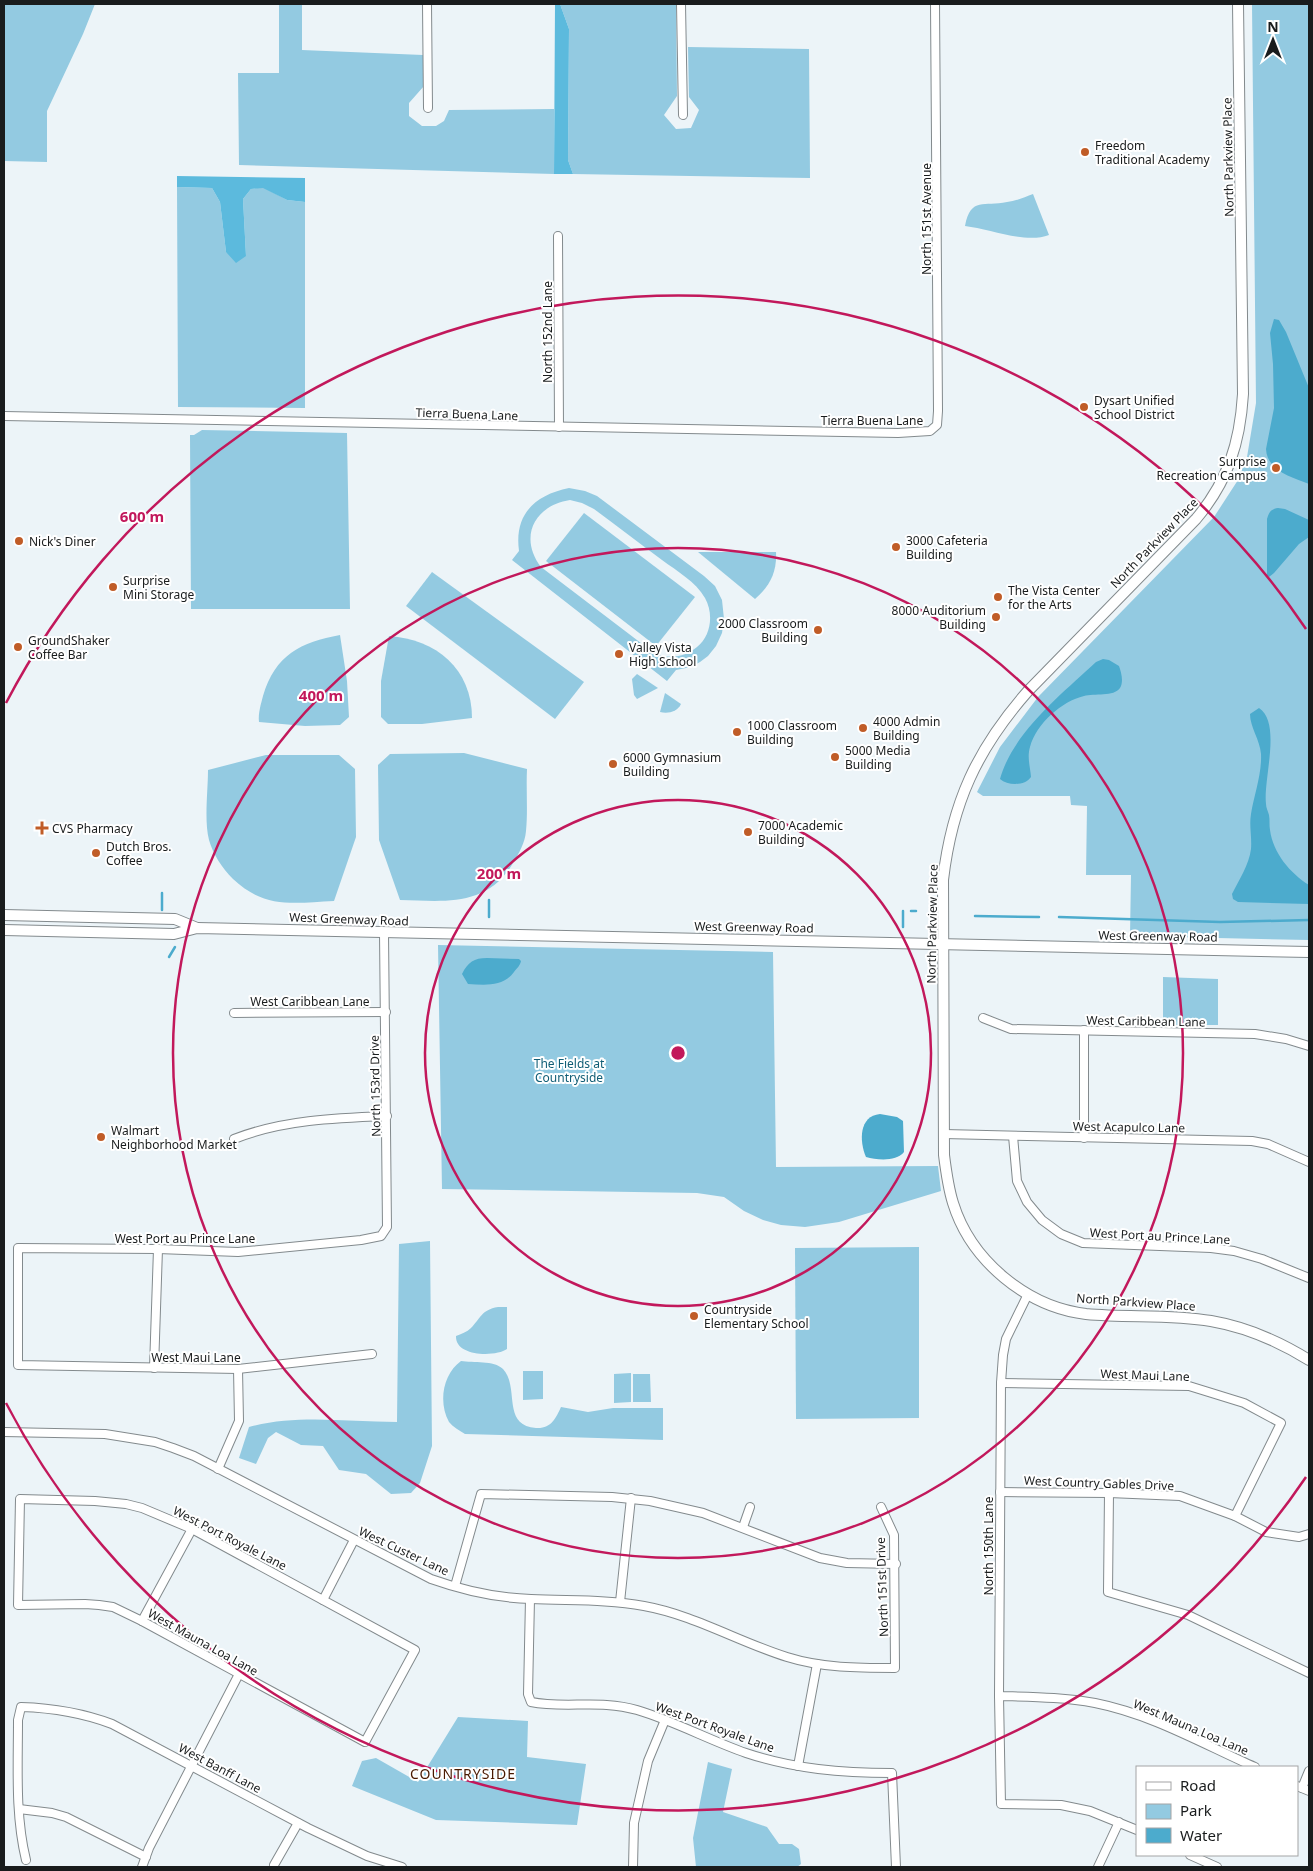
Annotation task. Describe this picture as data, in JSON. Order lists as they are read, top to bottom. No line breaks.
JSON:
{"streets":{"street":["North Parkview Place","North 151st Avenue","North 152nd Lane","Tierra Buena Lane","West Greenway Road","West Caribbean Lane","North 153rd Drive","West Acapulco Lane","West Port au Prince Lane","West Maui Lane","West Country Gables Drive","West Port Royale Lane","North 150th Lane","West Custer Lane","North 151st Drive","West Mauna Loa Lane","West Banff Lane"]},"crossings":[["North Parkview Place","West Greenway Road"],["North Parkview Place","West Acapulco Lane"],["North Parkview Place","North 150th Lane"],["North 151st Avenue","Tierra Buena Lane"],["North 152nd Lane","Tierra Buena Lane"],["West Greenway Road","North 153rd Drive"],["West Caribbean Lane","North 153rd Drive"],["North 153rd Drive","West Port au Prince Lane"],["West Acapulco Lane","West Port au Prince Lane"],["West Port au Prince Lane","West Maui Lane"],["West Maui Lane","West Country Gables Drive"],["West Maui Lane","North 150th Lane"],["West Country Gables Drive","North 150th Lane"],["West Port Royale Lane","West Custer Lane"],["West Port Royale Lane","West Mauna Loa Lane"],["North 150th Lane","West Mauna Loa Lane"],["West Custer Lane","North 151st Drive"]],"districts":["COUNTRYSIDE"],"parks":["The Fields at Countryside"],"places":{"other":["Freedom Traditional Academy","Dysart Unified School District","Surprise Recreation Campus","Nick's Diner","3000 Cafeteria Building","Surprise Mini Storage","The Vista Center for the Arts","8000 Auditorium Building","2000 Classroom Building","GroundShaker Coffee Bar","Valley Vista High School","4000 Admin Building","1000 Classroom Building","5000 Media Building","6000 Gymnasium Building","7000 Academic Building","Dutch Bros. Coffee","Walmart Neighborhood Market","Countryside Elementary School"],"health":["CVS Pharmacy"]},"legend":["Road","Park","Water"],"north":"top","rings":["600 m","400 m","200 m"]}
